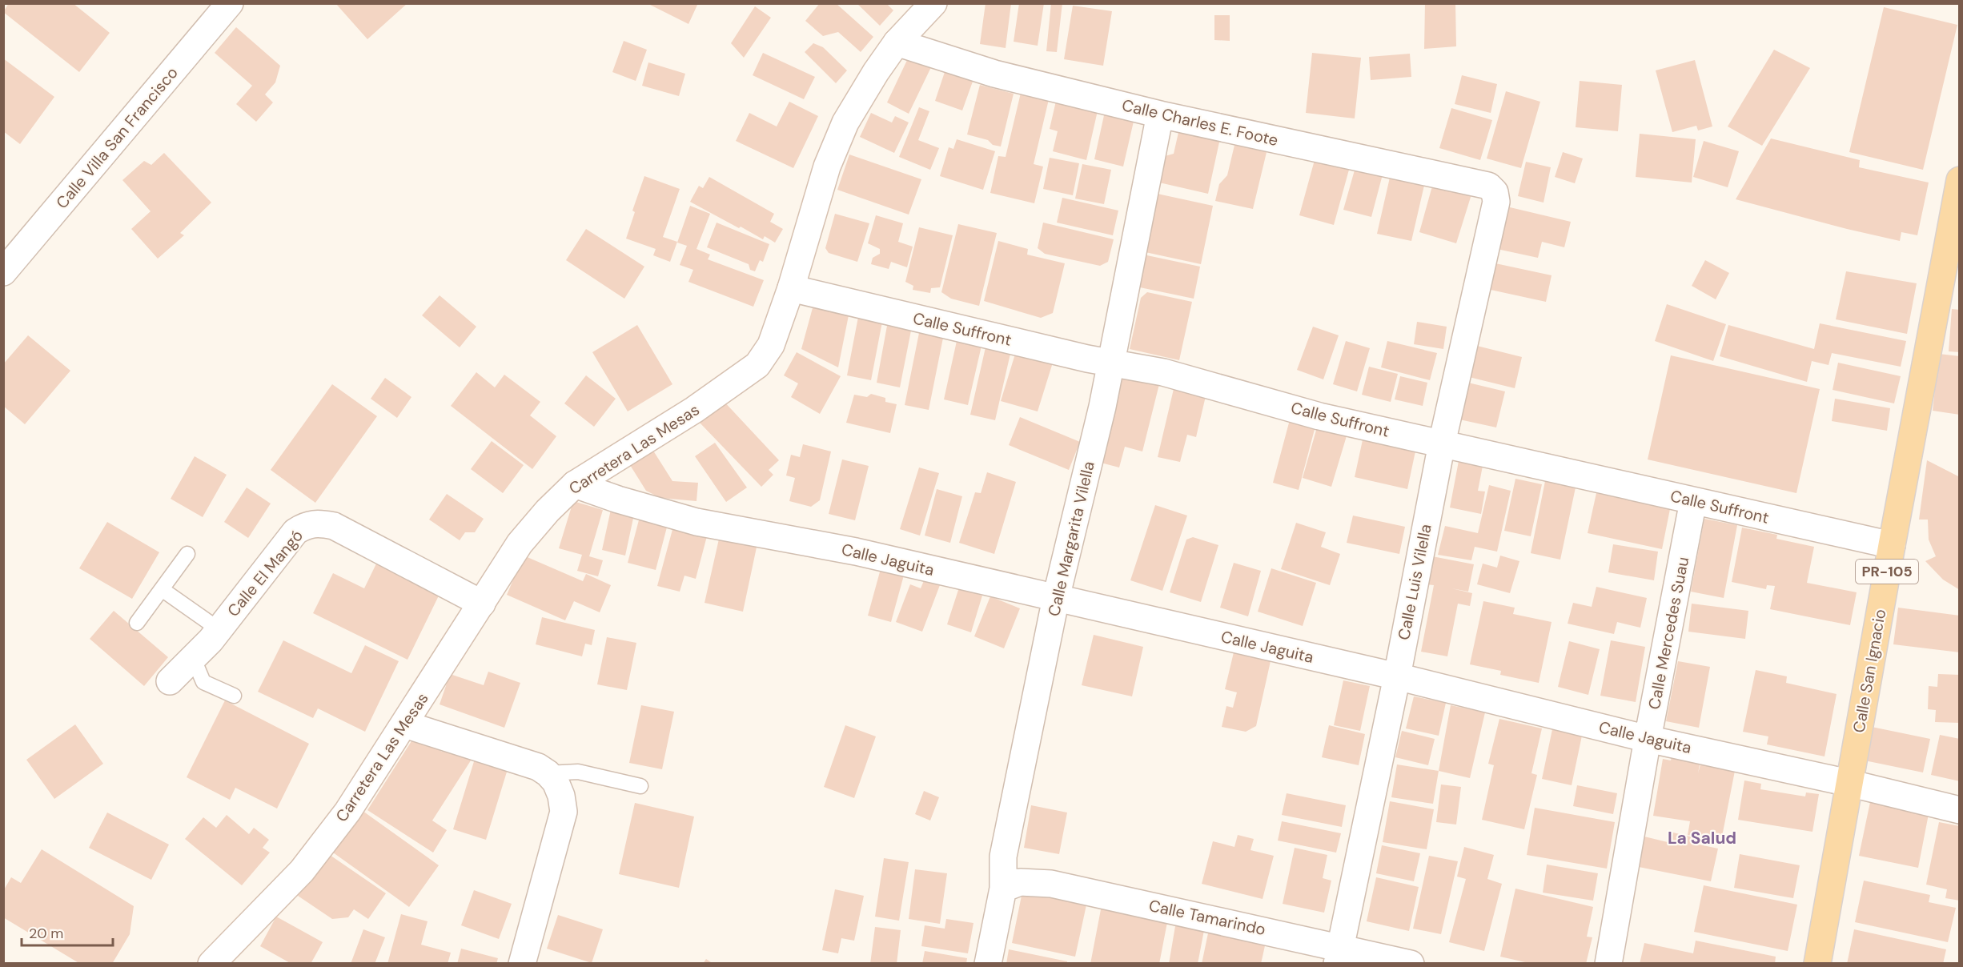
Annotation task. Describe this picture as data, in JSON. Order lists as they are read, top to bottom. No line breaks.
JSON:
{"streets":{"main road":["PR-105","Calle San Ignacio"],"street":["Calle Charles E. Foote","Calle Villa San Francisco","Calle Suffront","Carretera Las Mesas","Calle Margarita Vilella","Calle Jaguita","Calle El Mangó","Calle Luis Vilella","Calle Mercedes Suau","Calle Tamarindo"]},"crossings":[["Calle Charles E. Foote","Carretera Las Mesas"],["Calle Charles E. Foote","Calle Margarita Vilella"],["Calle Charles E. Foote","Calle Luis Vilella"],["Calle Suffront","Carretera Las Mesas"],["Calle Suffront","Calle Margarita Vilella"],["Calle Suffront","Calle Luis Vilella"],["Calle Suffront","Calle Mercedes Suau"],["Calle Suffront","Calle San Ignacio"],["Carretera Las Mesas","Calle Jaguita"],["Carretera Las Mesas","Calle El Mangó"],["Calle Margarita Vilella","Calle Jaguita"],["Calle Margarita Vilella","Calle Tamarindo"],["Calle Jaguita","Calle Luis Vilella"],["Calle Jaguita","Calle Mercedes Suau"],["Calle Jaguita","Calle San Ignacio"],["Calle Luis Vilella","Calle Tamarindo"]],"districts":["La Salud"],"scale_bar":"20 m"}
